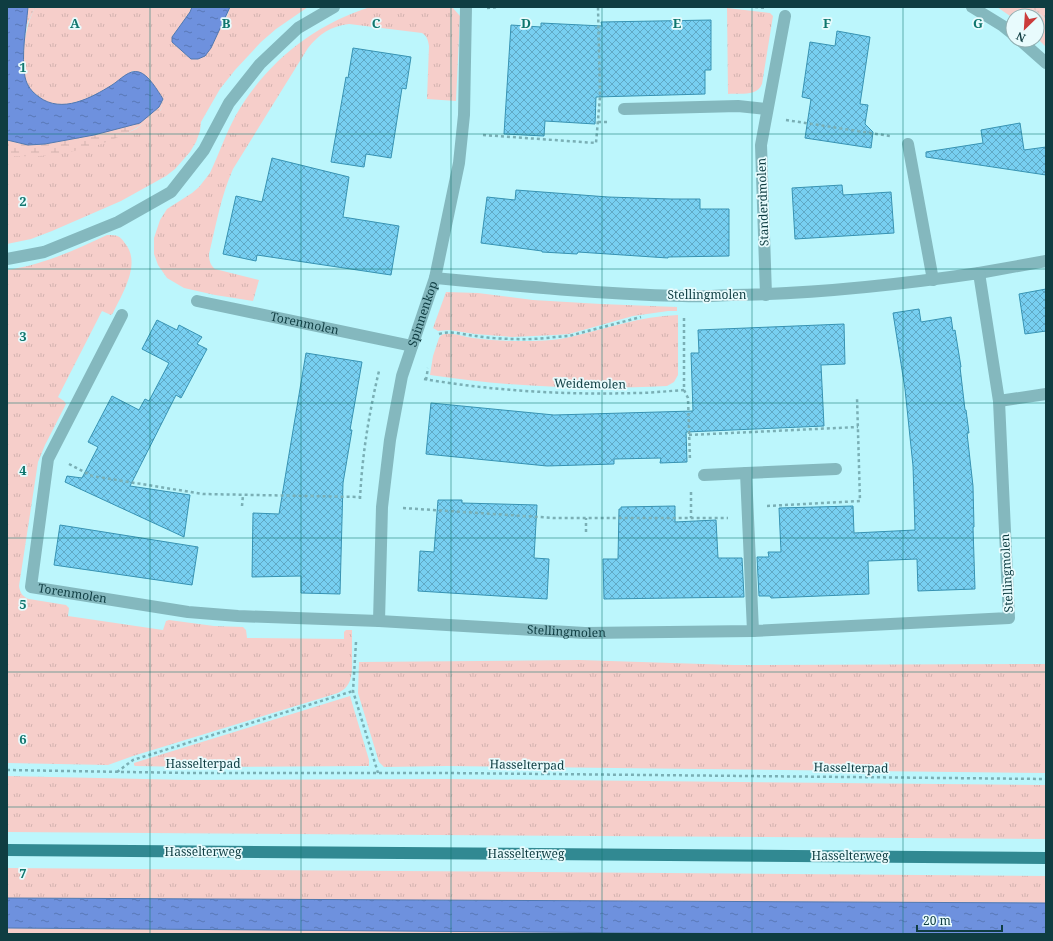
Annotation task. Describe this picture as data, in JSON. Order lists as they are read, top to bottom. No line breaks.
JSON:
{"streets":{"main road":["Hasselterweg"],"street":["Standerdmolen","Stellingmolen","Spinnenkop","Torenmolen"],"path":["Weidemolen","Hasselterpad"]},"crossings":[["Standerdmolen","Stellingmolen"],["Stellingmolen","Spinnenkop"],["Stellingmolen","Torenmolen"],["Spinnenkop","Torenmolen"],["Spinnenkop","Weidemolen"]],"scale_bar":"20 m","north":"bottom left","grid":{"columns":["A","B","C","D","E","F","G"],"rows":["1","2","3","4","5","6","7"]}}
